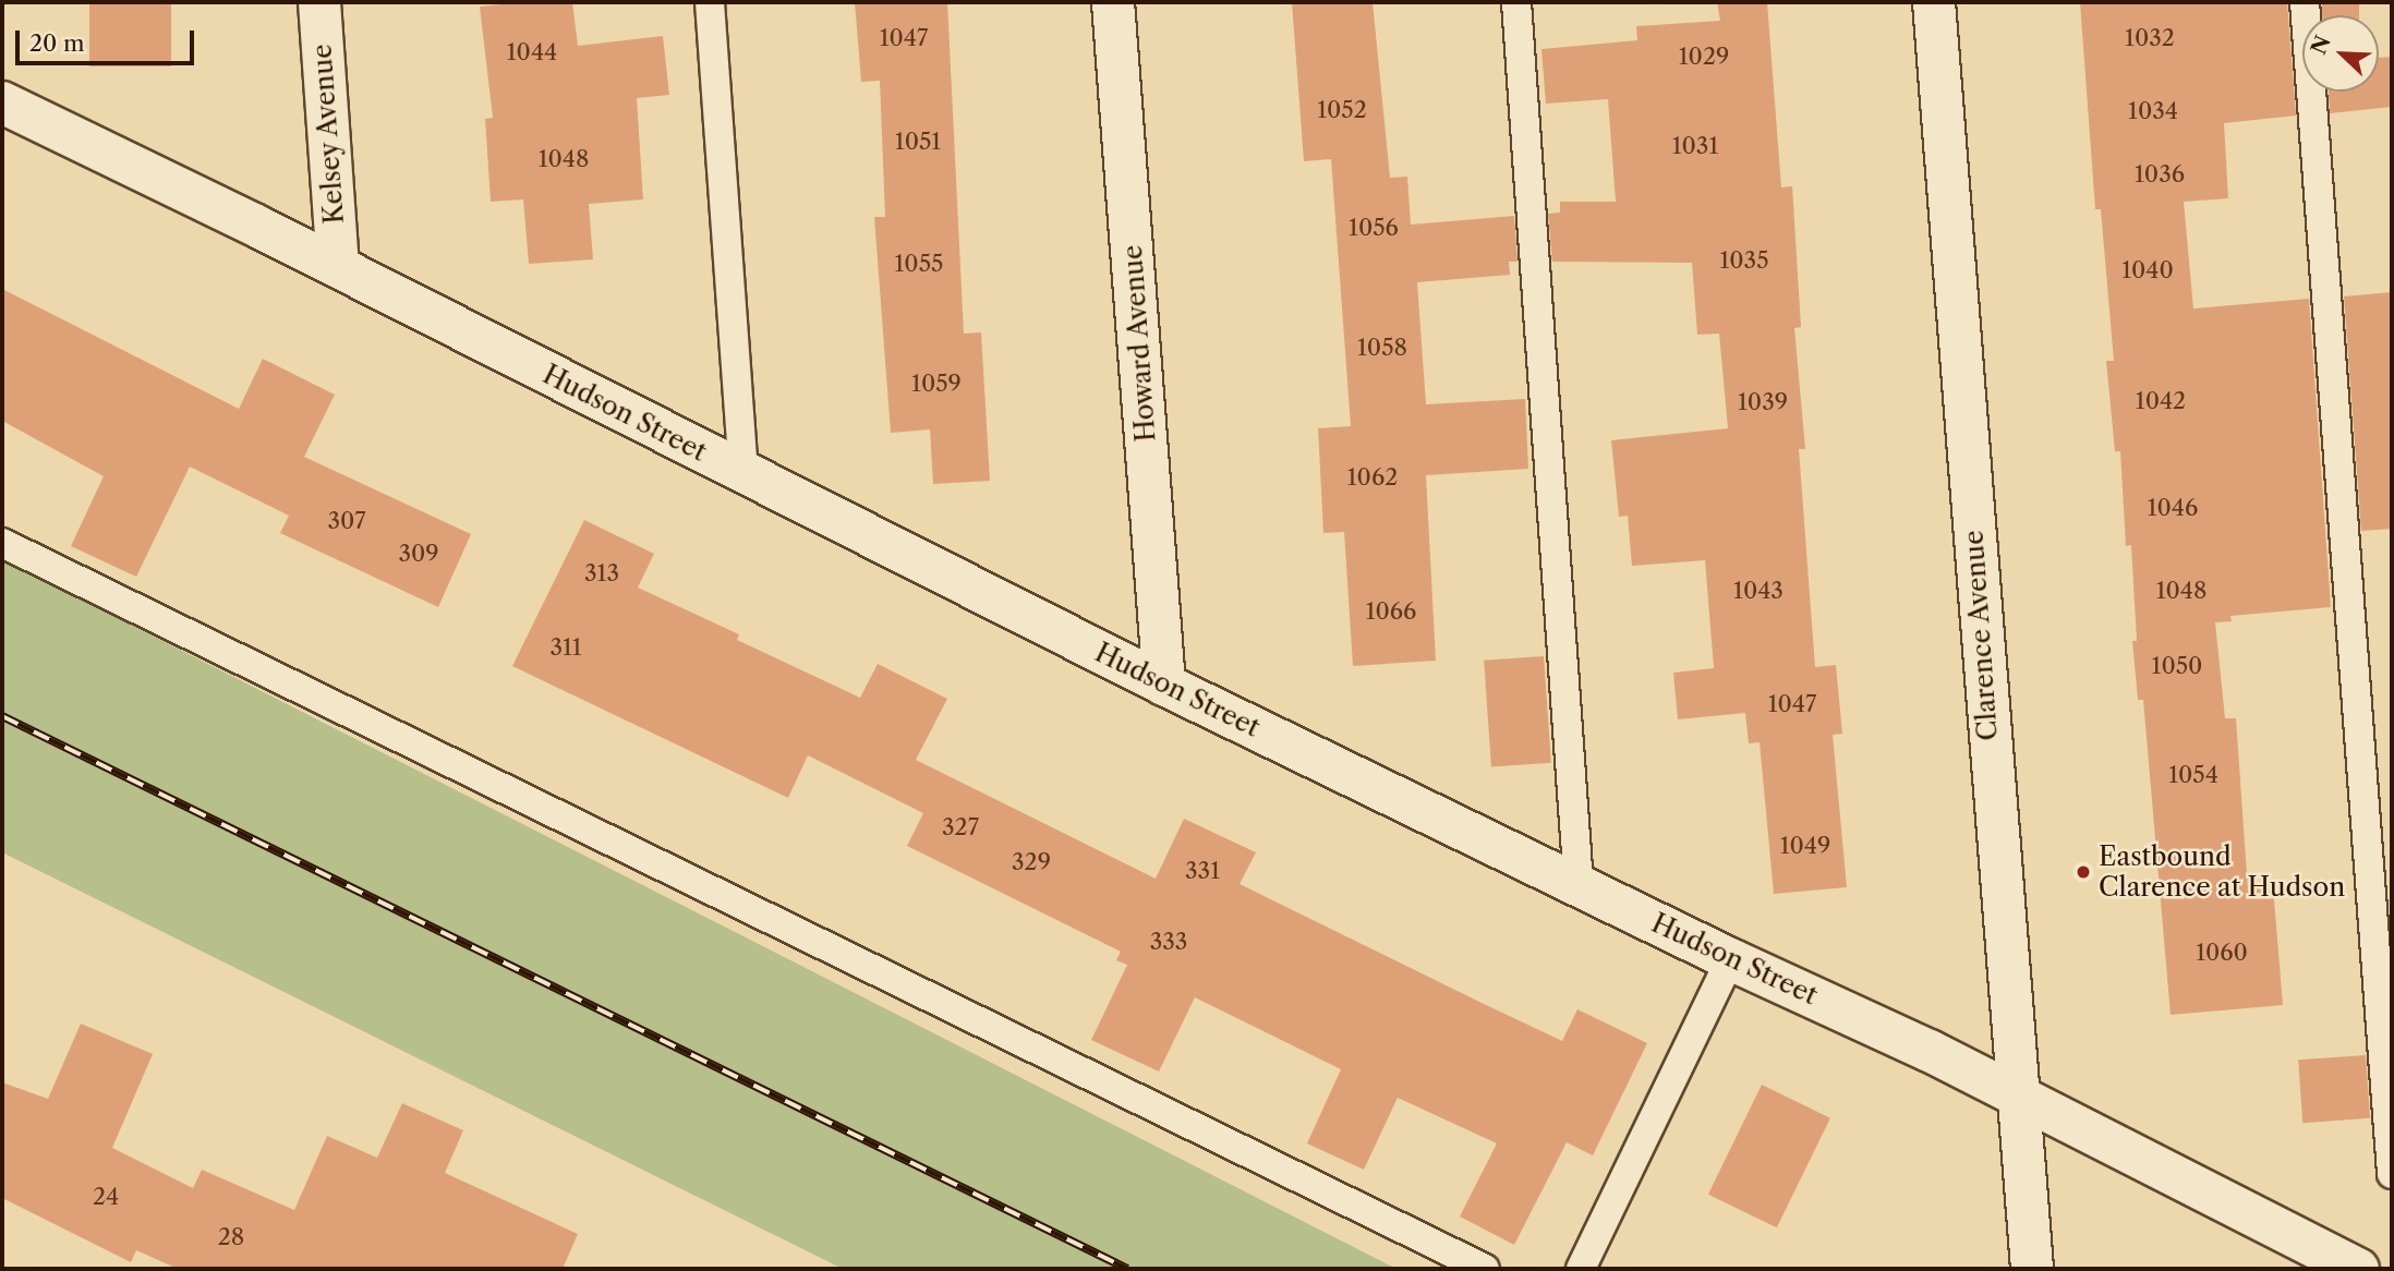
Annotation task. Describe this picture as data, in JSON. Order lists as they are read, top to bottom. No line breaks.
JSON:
{"streets":{"street":["Kelsey Avenue","Howard Avenue","Hudson Street","Clarence Avenue"]},"crossings":[["Kelsey Avenue","Hudson Street"],["Howard Avenue","Hudson Street"],["Hudson Street","Clarence Avenue"]],"places":["Eastbound Clarence at Hudson"],"house_numbers":["1047","1032","1044","1029","1052","1034","1051","1031","1048","1036","1056","1035","1055","1040","1058","1059","1042","1039","1062","1046","307","309","313","1043","1048","1066","311","1050","1047","1054","327","1049","329","331","333","1060","24","28"],"scale_bar":"20 m","north":"top left"}
